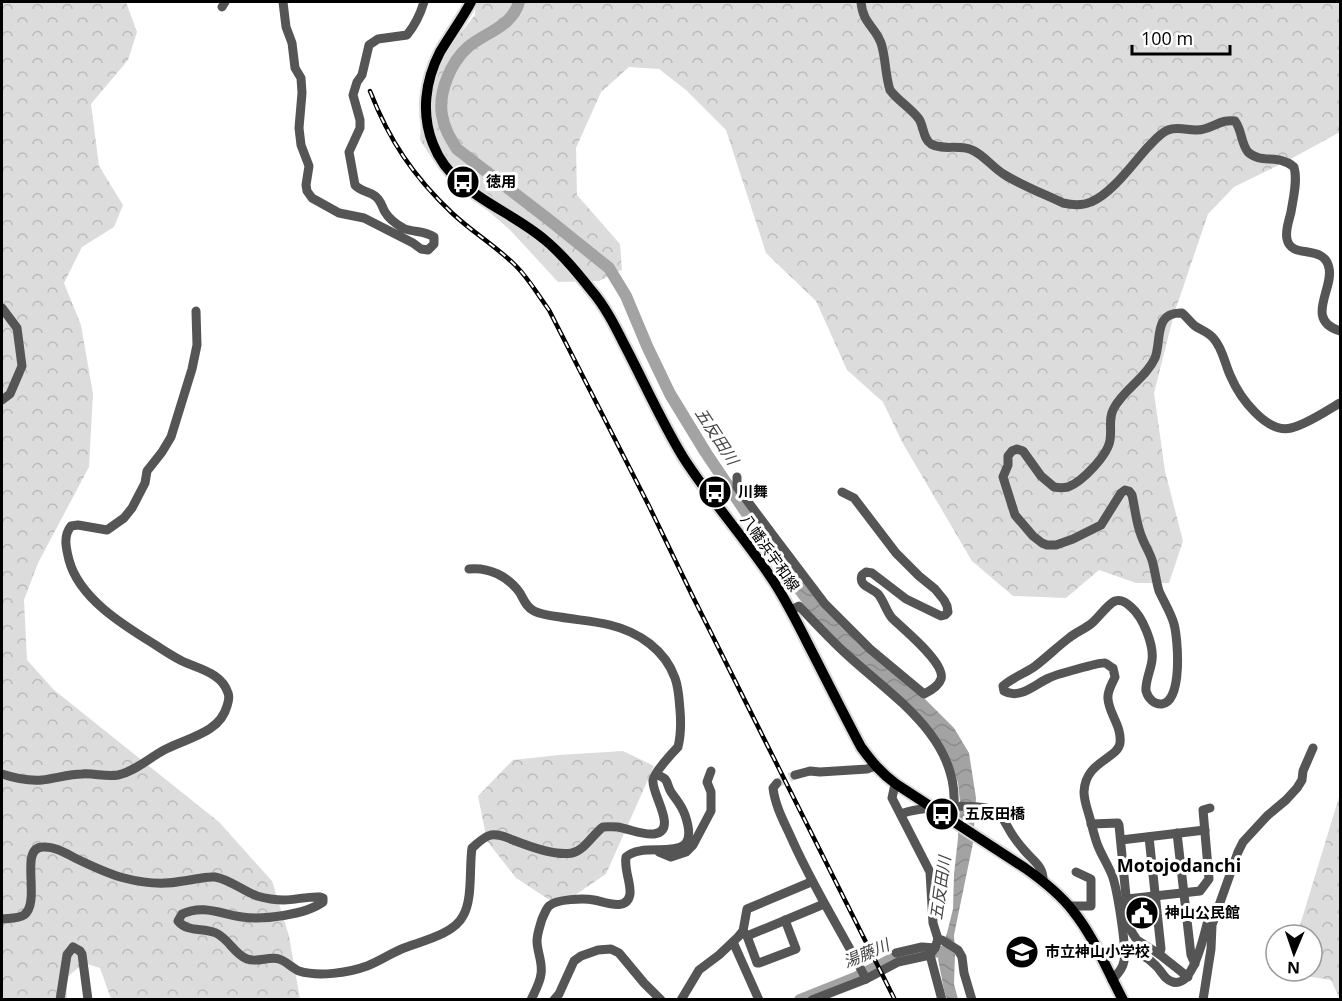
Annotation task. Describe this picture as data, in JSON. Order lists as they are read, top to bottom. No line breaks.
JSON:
{"streets":{"main road":["八幡浜宇和線"]},"districts":["Motojodanchi"],"water":["五反田川","湯藤川"],"places":{"bus stop":["徳用","川舞","五反田橋"],"public building":["神山公民館"],"school or university":["市立神山小学校"]},"scale_bar":"100 m","north":"bottom"}
